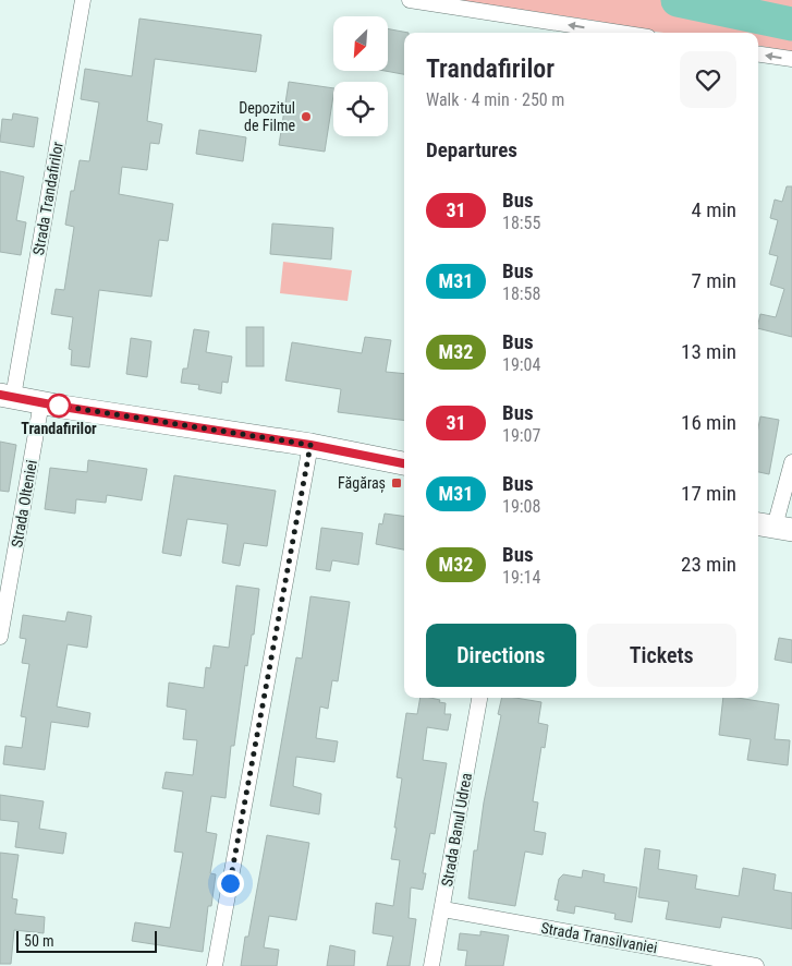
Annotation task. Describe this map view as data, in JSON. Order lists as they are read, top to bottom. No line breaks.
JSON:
{"streets":{"street":["Strada Trandafirilor","Strada Olteniei","Strada Banul Udrea","Strada Transilvaniei"]},"crossings":[["Strada Banul Udrea","Strada Transilvaniei"]],"places":{"other":["Depozitul de Filme","Trandafirilor"],"transit":["Făgăraș"]},"lines":["bus line 31"],"scale_bar":"50 m","north":"bottom left","page":{"heading":[["Trandafirilor","Walk · 4 min · 250 m"],"Departures"],"list":[{"mark":"31","name":"Bus","note":"18:55","value":"4 min"},{"mark":"M31","name":"Bus","note":"18:58","value":"7 min"},{"mark":"M32","name":"Bus","note":"19:04","value":"13 min"},{"mark":"31","name":"Bus","note":"19:07","value":"16 min"},{"mark":"M31","name":"Bus","note":"19:08","value":"17 min"},{"mark":"M32","name":"Bus","note":"19:14","value":"23 min"}],"buttons":["Directions","Tickets"],"scale":"50 m"}}
